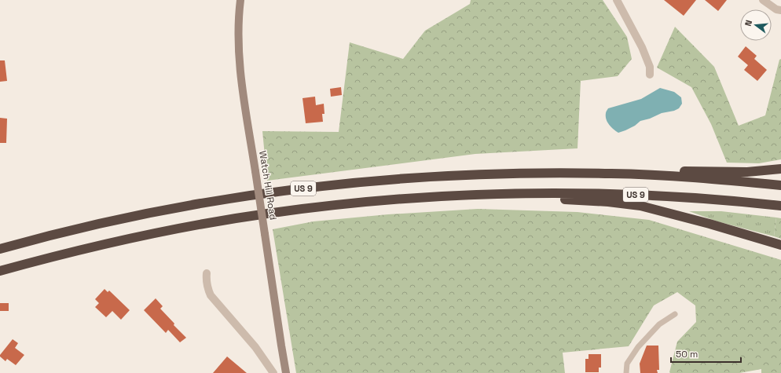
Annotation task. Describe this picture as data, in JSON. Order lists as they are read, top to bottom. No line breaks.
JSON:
{"streets":{"highway":["US 9"],"street":["Watch Hill Road"]},"scale_bar":"50 m","north":"left"}
